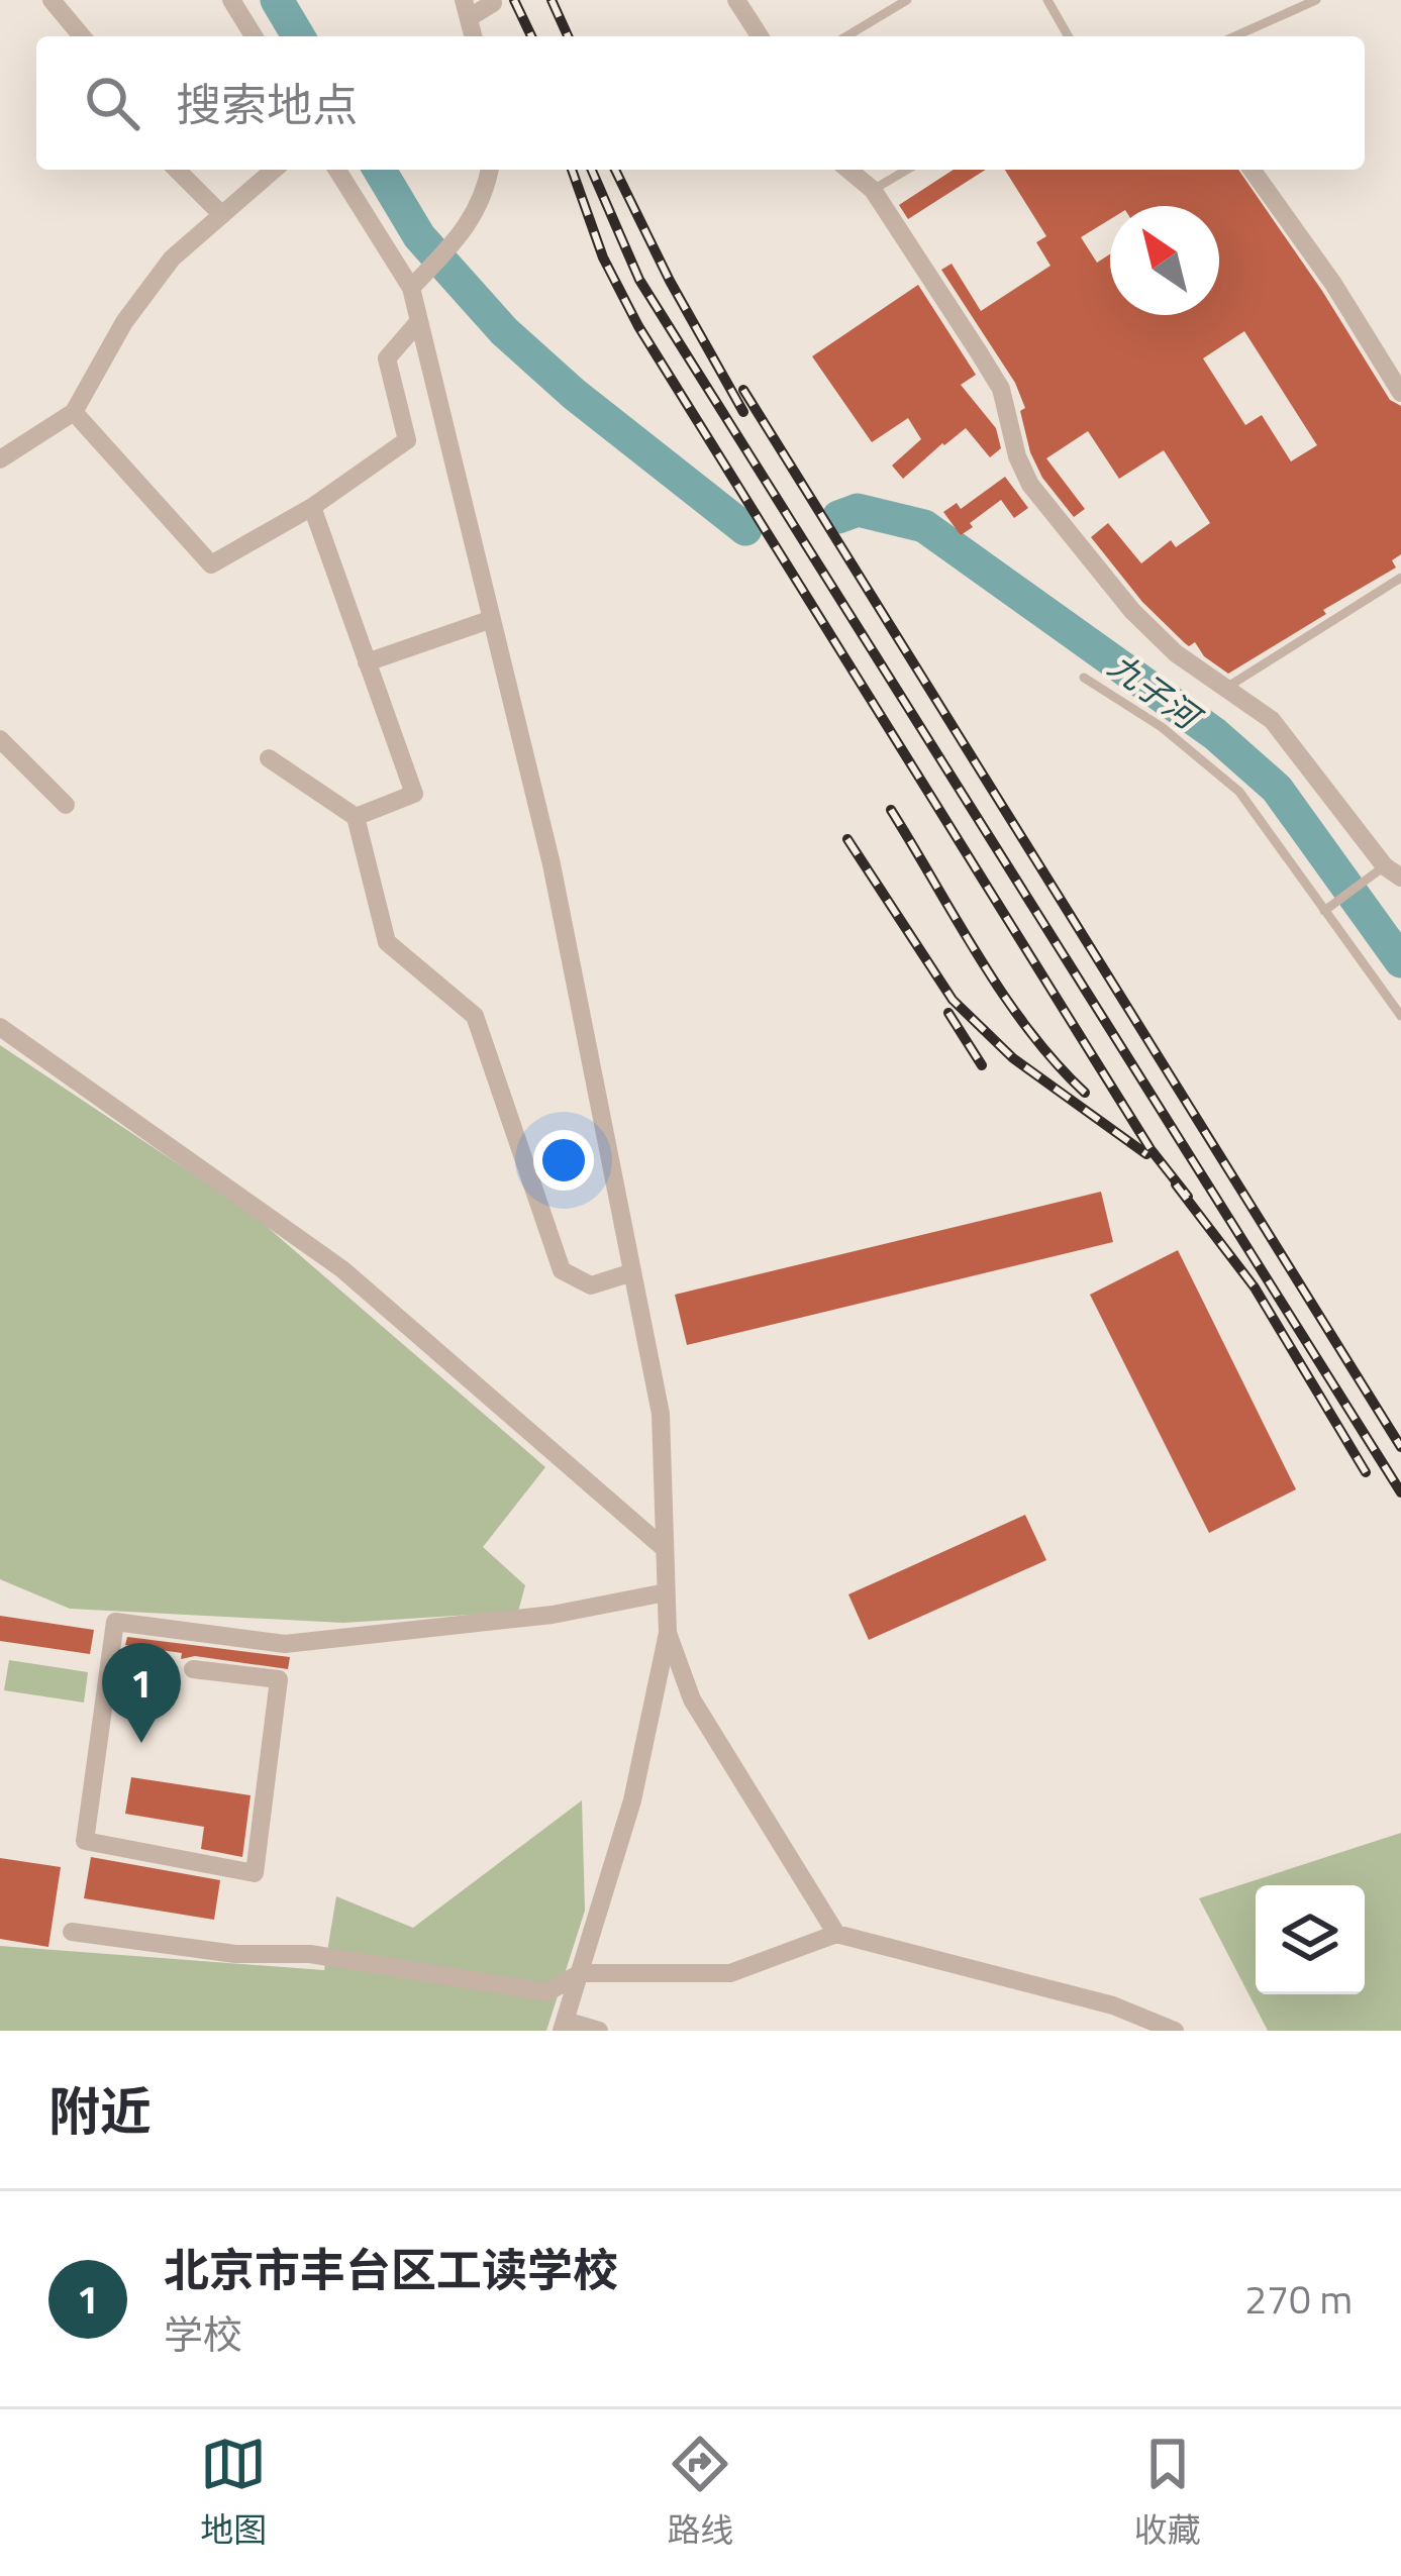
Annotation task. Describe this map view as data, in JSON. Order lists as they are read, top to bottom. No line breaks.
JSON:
{"water":["九子河"],"north":"top left","page":{"search":"搜索地点","pins":"1","heading":"附近","list":[{"mark":"1","name":"北京市丰台区工读学校","note":"学校","value":"270 m"}],"nav":["地图","路线","收藏"]}}
